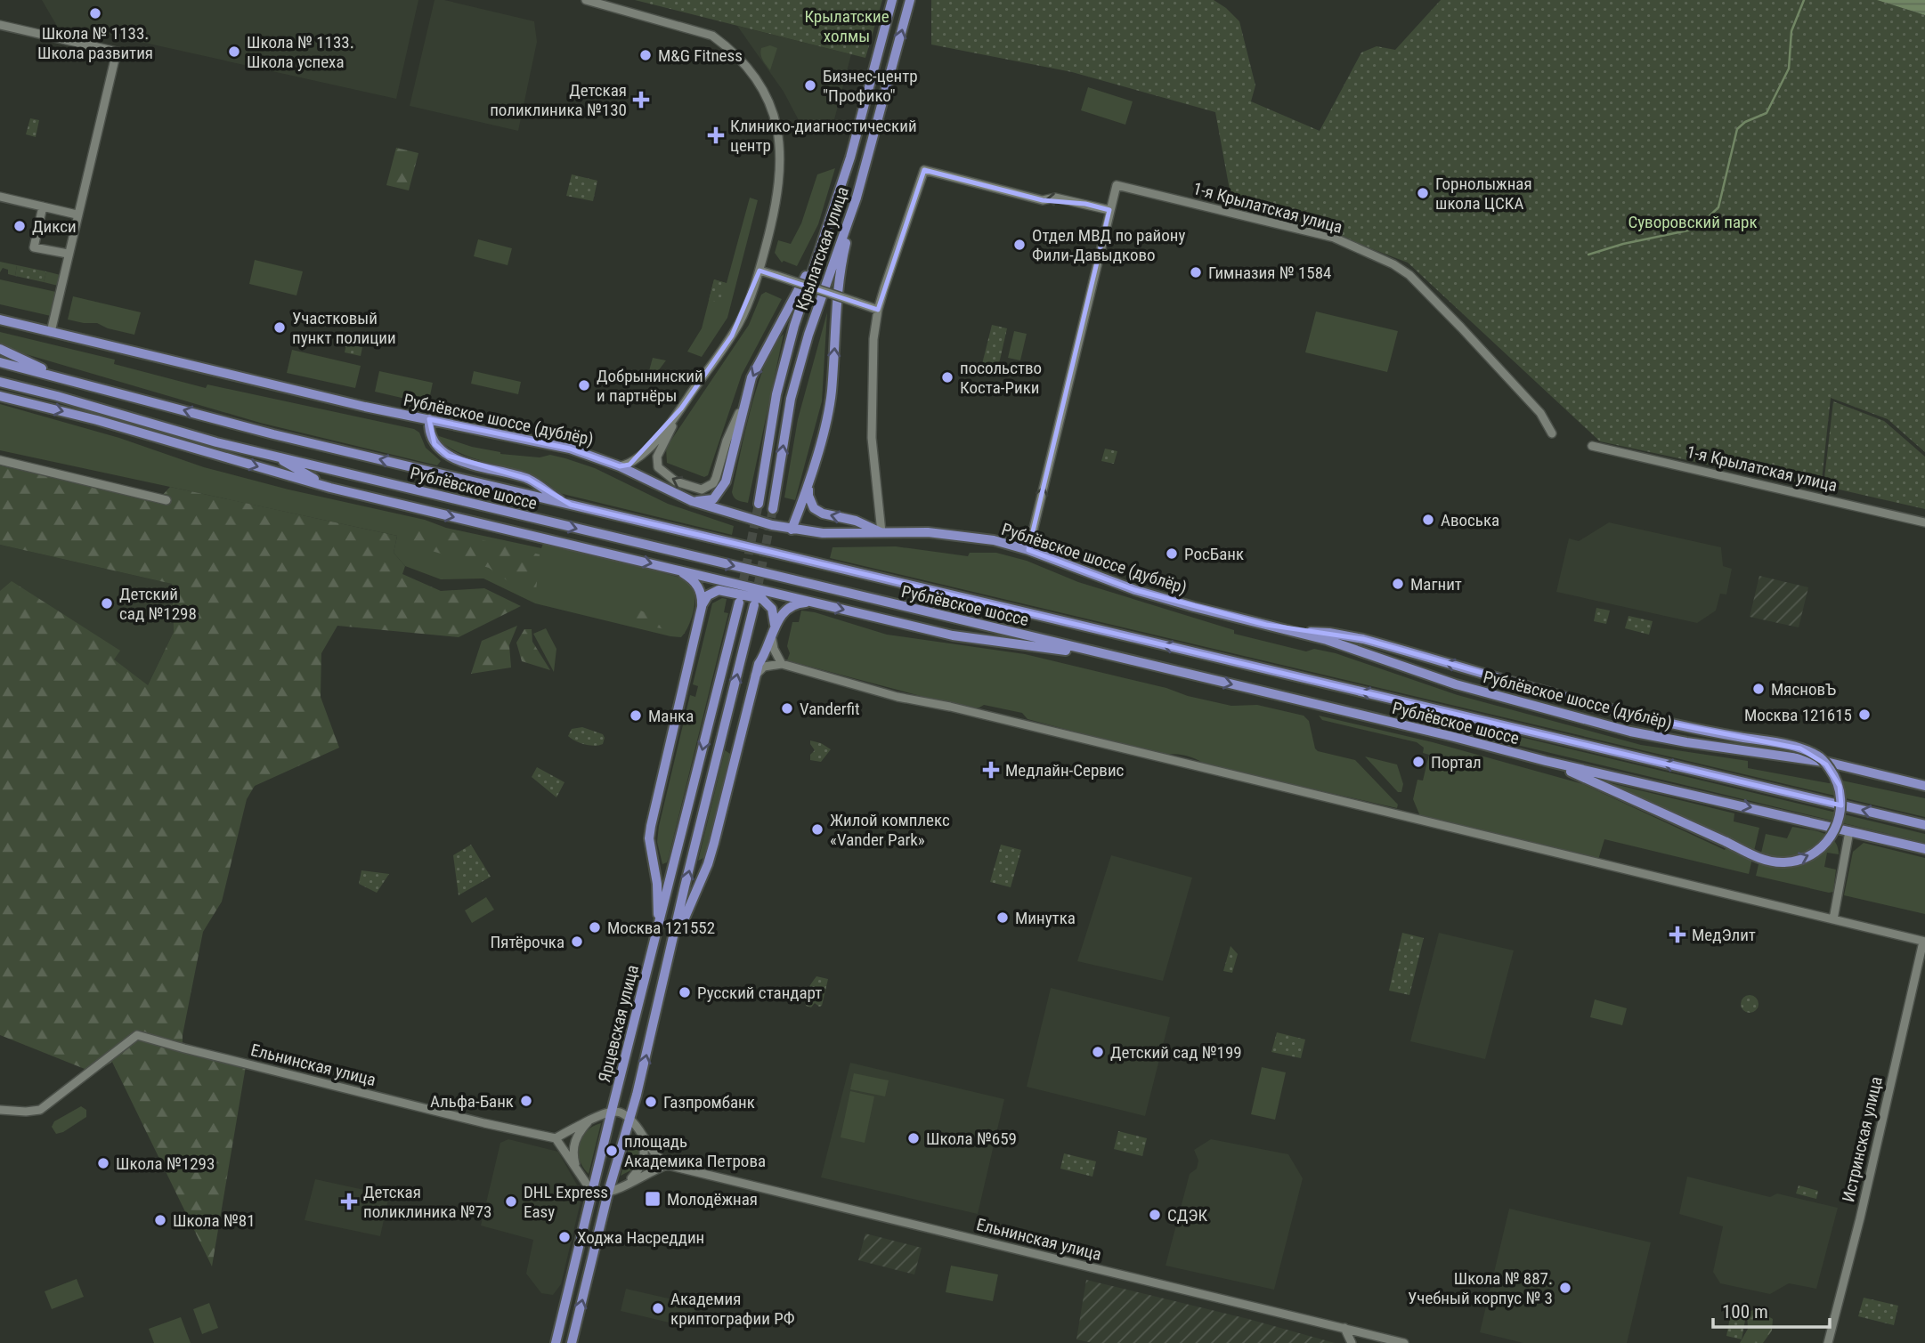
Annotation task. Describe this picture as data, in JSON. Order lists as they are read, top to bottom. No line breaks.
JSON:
{"streets":{"main road":["Крылатская улица","Рублёвское шоссе (дублёр)","Рублёвское шоссе","Ярцевская улица"],"street":["1-я Крылатская улица","Ельнинская улица","Истринская улица"]},"parks":["Крылатские холмы","Суворовский парк"],"places":{"other":["Школа № 1133. Школа развития","Школа № 1133. Школа успеха","M&G Fitness","Бизнес-центр \"Профико\"","Горнолыжная школа ЦСКА","Дикси","Отдел МВД по району Фили-Давыдково","Гимназия № 1584","Участковый пункт полиции","посольство Коста-Рики","Добрынинский и партнёры","Авоська","РосБанк","Магнит","Детский сад №1298","МясновЪ","Vanderfit","Москва 121615","Манка","Портал","Жилой комплекс «Vander Park»","Минутка","Москва 121552","Пятёрочка","Русский стандарт","Детский сад №199","Альфа-Банк","Газпромбанк","Школа №659","площадь Академика Петрова","Школа №1293","DHL Express Easy","СДЭК","Школа №81","Ходжа Насреддин","Школа № 887. Учебный корпус № 3","Академия криптографии РФ"],"health":["Детская поликлиника №130","Клинико-диагностический центр","Медлайн-Сервис","МедЭлит","Детская поликлиника №73"],"transit":["Молодёжная"]},"scale_bar":"100 m"}
